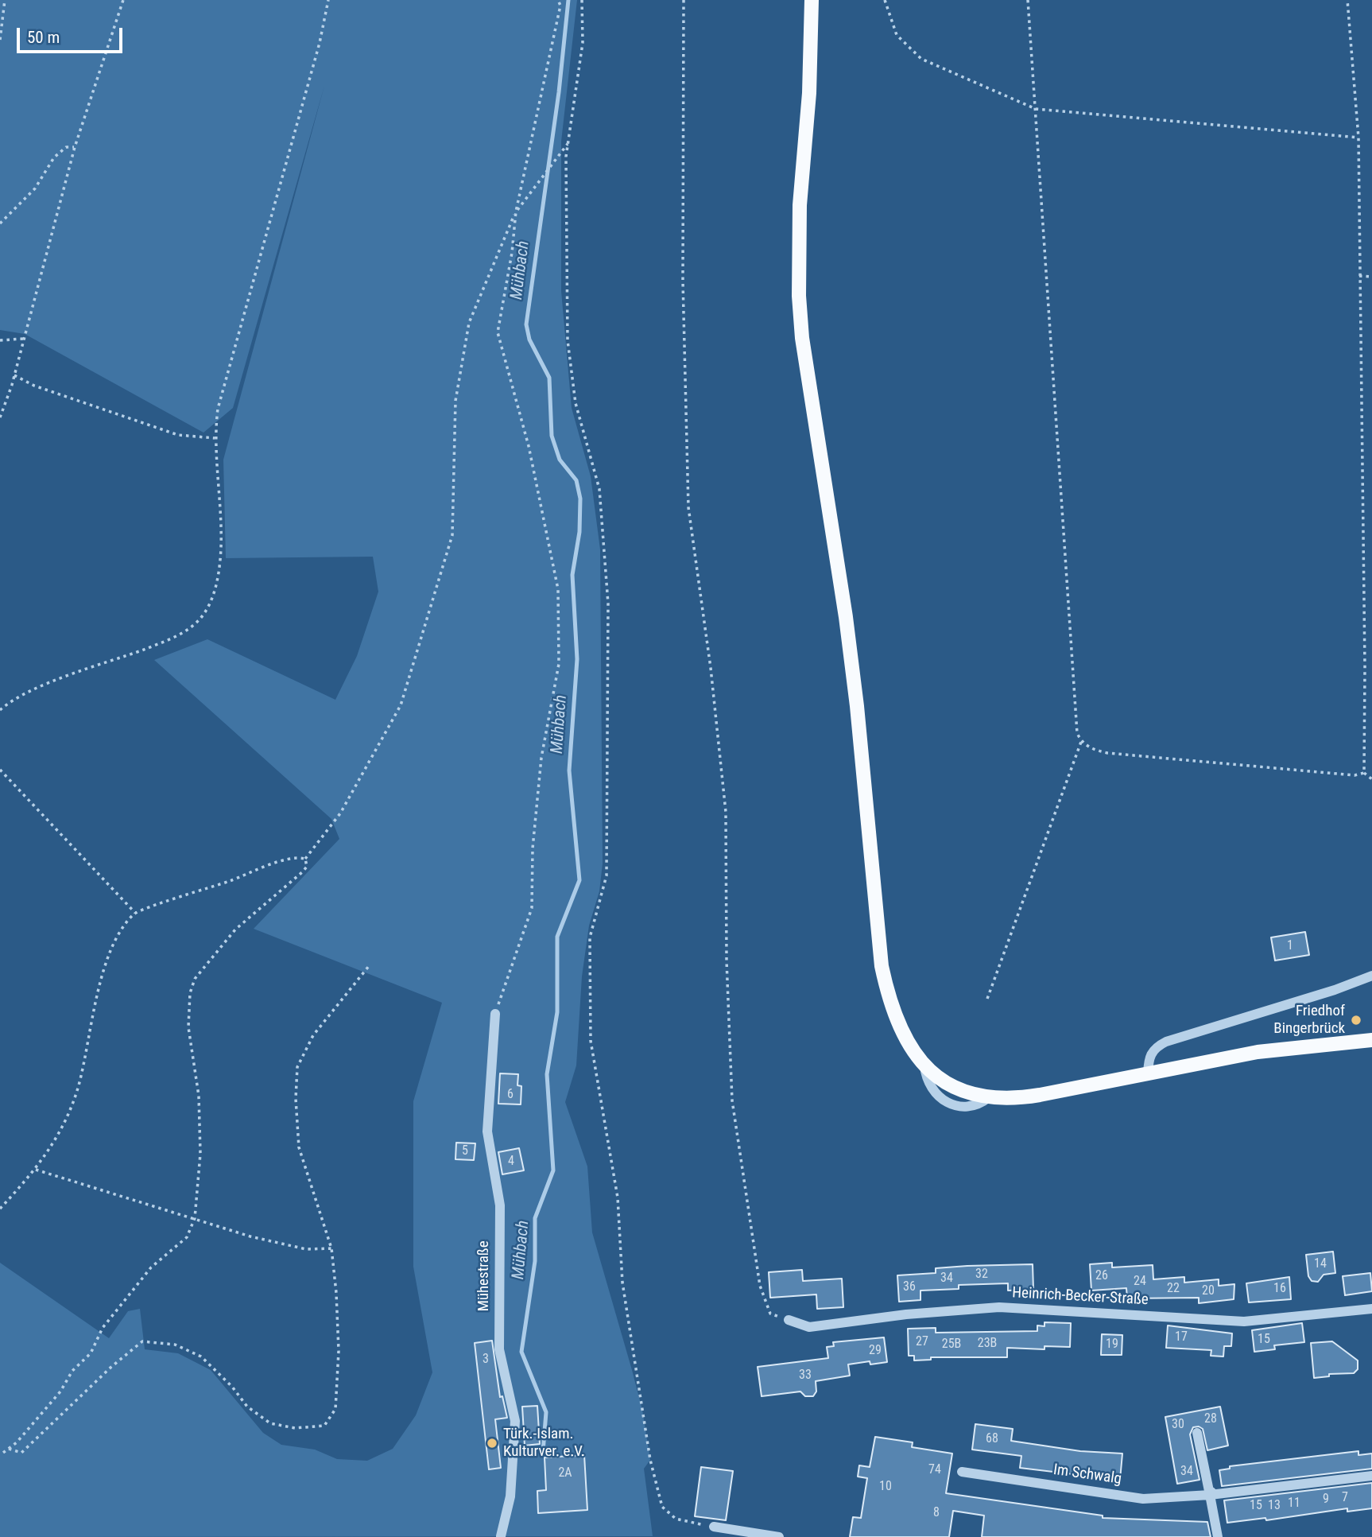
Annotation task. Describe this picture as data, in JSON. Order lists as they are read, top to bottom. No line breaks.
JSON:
{"streets":{"street":["Mühestraße","Heinrich-Becker-Straße","Im Schwalg"]},"water":["Mühbach"],"places":["Friedhof Bingerbrück","Türk.-Islam. Kulturver. e.V."],"house_numbers":["1","6","5","4","14","32","26","34","24","36","22","16","20","17","15","27","23B","25B","19","29","3","33","28","30","68","74","34","2A","10","7","9","11","15","13","8"],"scale_bar":"50 m"}
